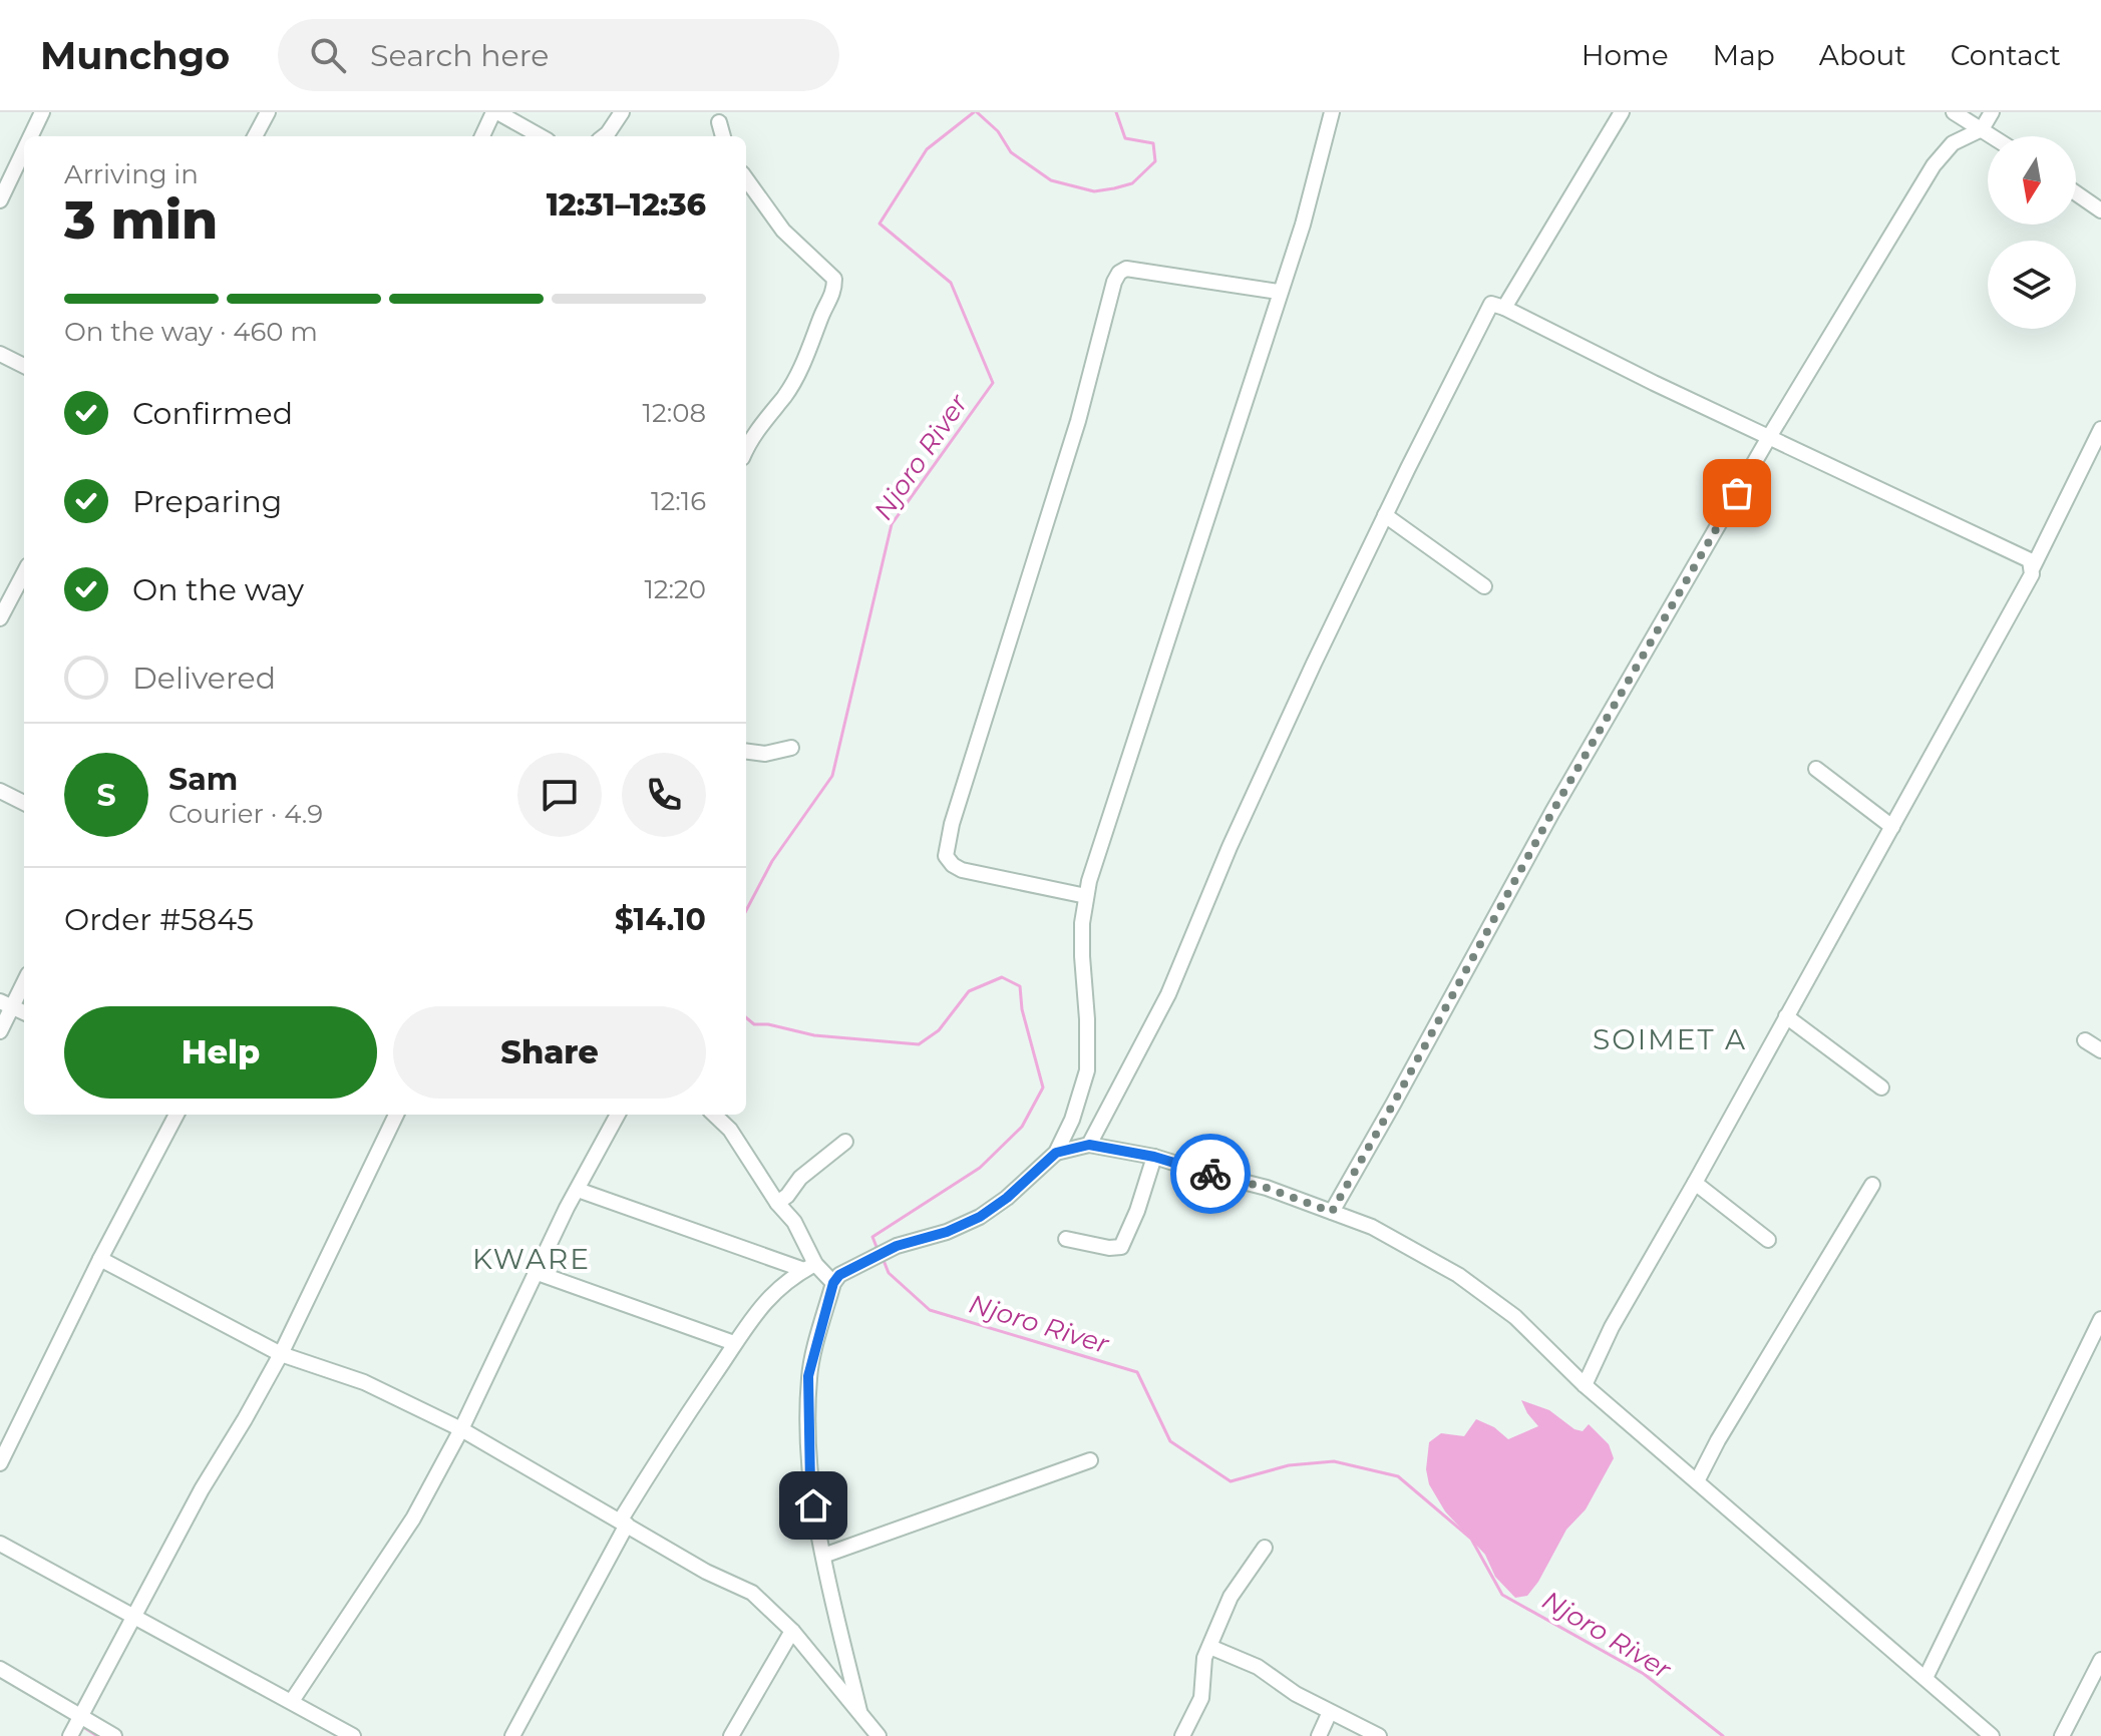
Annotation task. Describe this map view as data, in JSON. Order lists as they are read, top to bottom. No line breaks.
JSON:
{"districts":["SOIMET A","KWARE"],"water":["Njoro River"],"north":"bottom","page":{"header":"Munchgo","search":"Search here","nav":["Home","Map","About","Contact"],"heading":["3 min","Arriving in","12:31–12:36"],"panel":["Sam","Courier · 4.9","Order #5845","$14.10"],"bar":"On the way · 460 m","list":[["Confirmed","12:08"],["Preparing","12:16"],["On the way","12:20"],"Delivered"],"round":"S","buttons":["Help","Share"]}}
